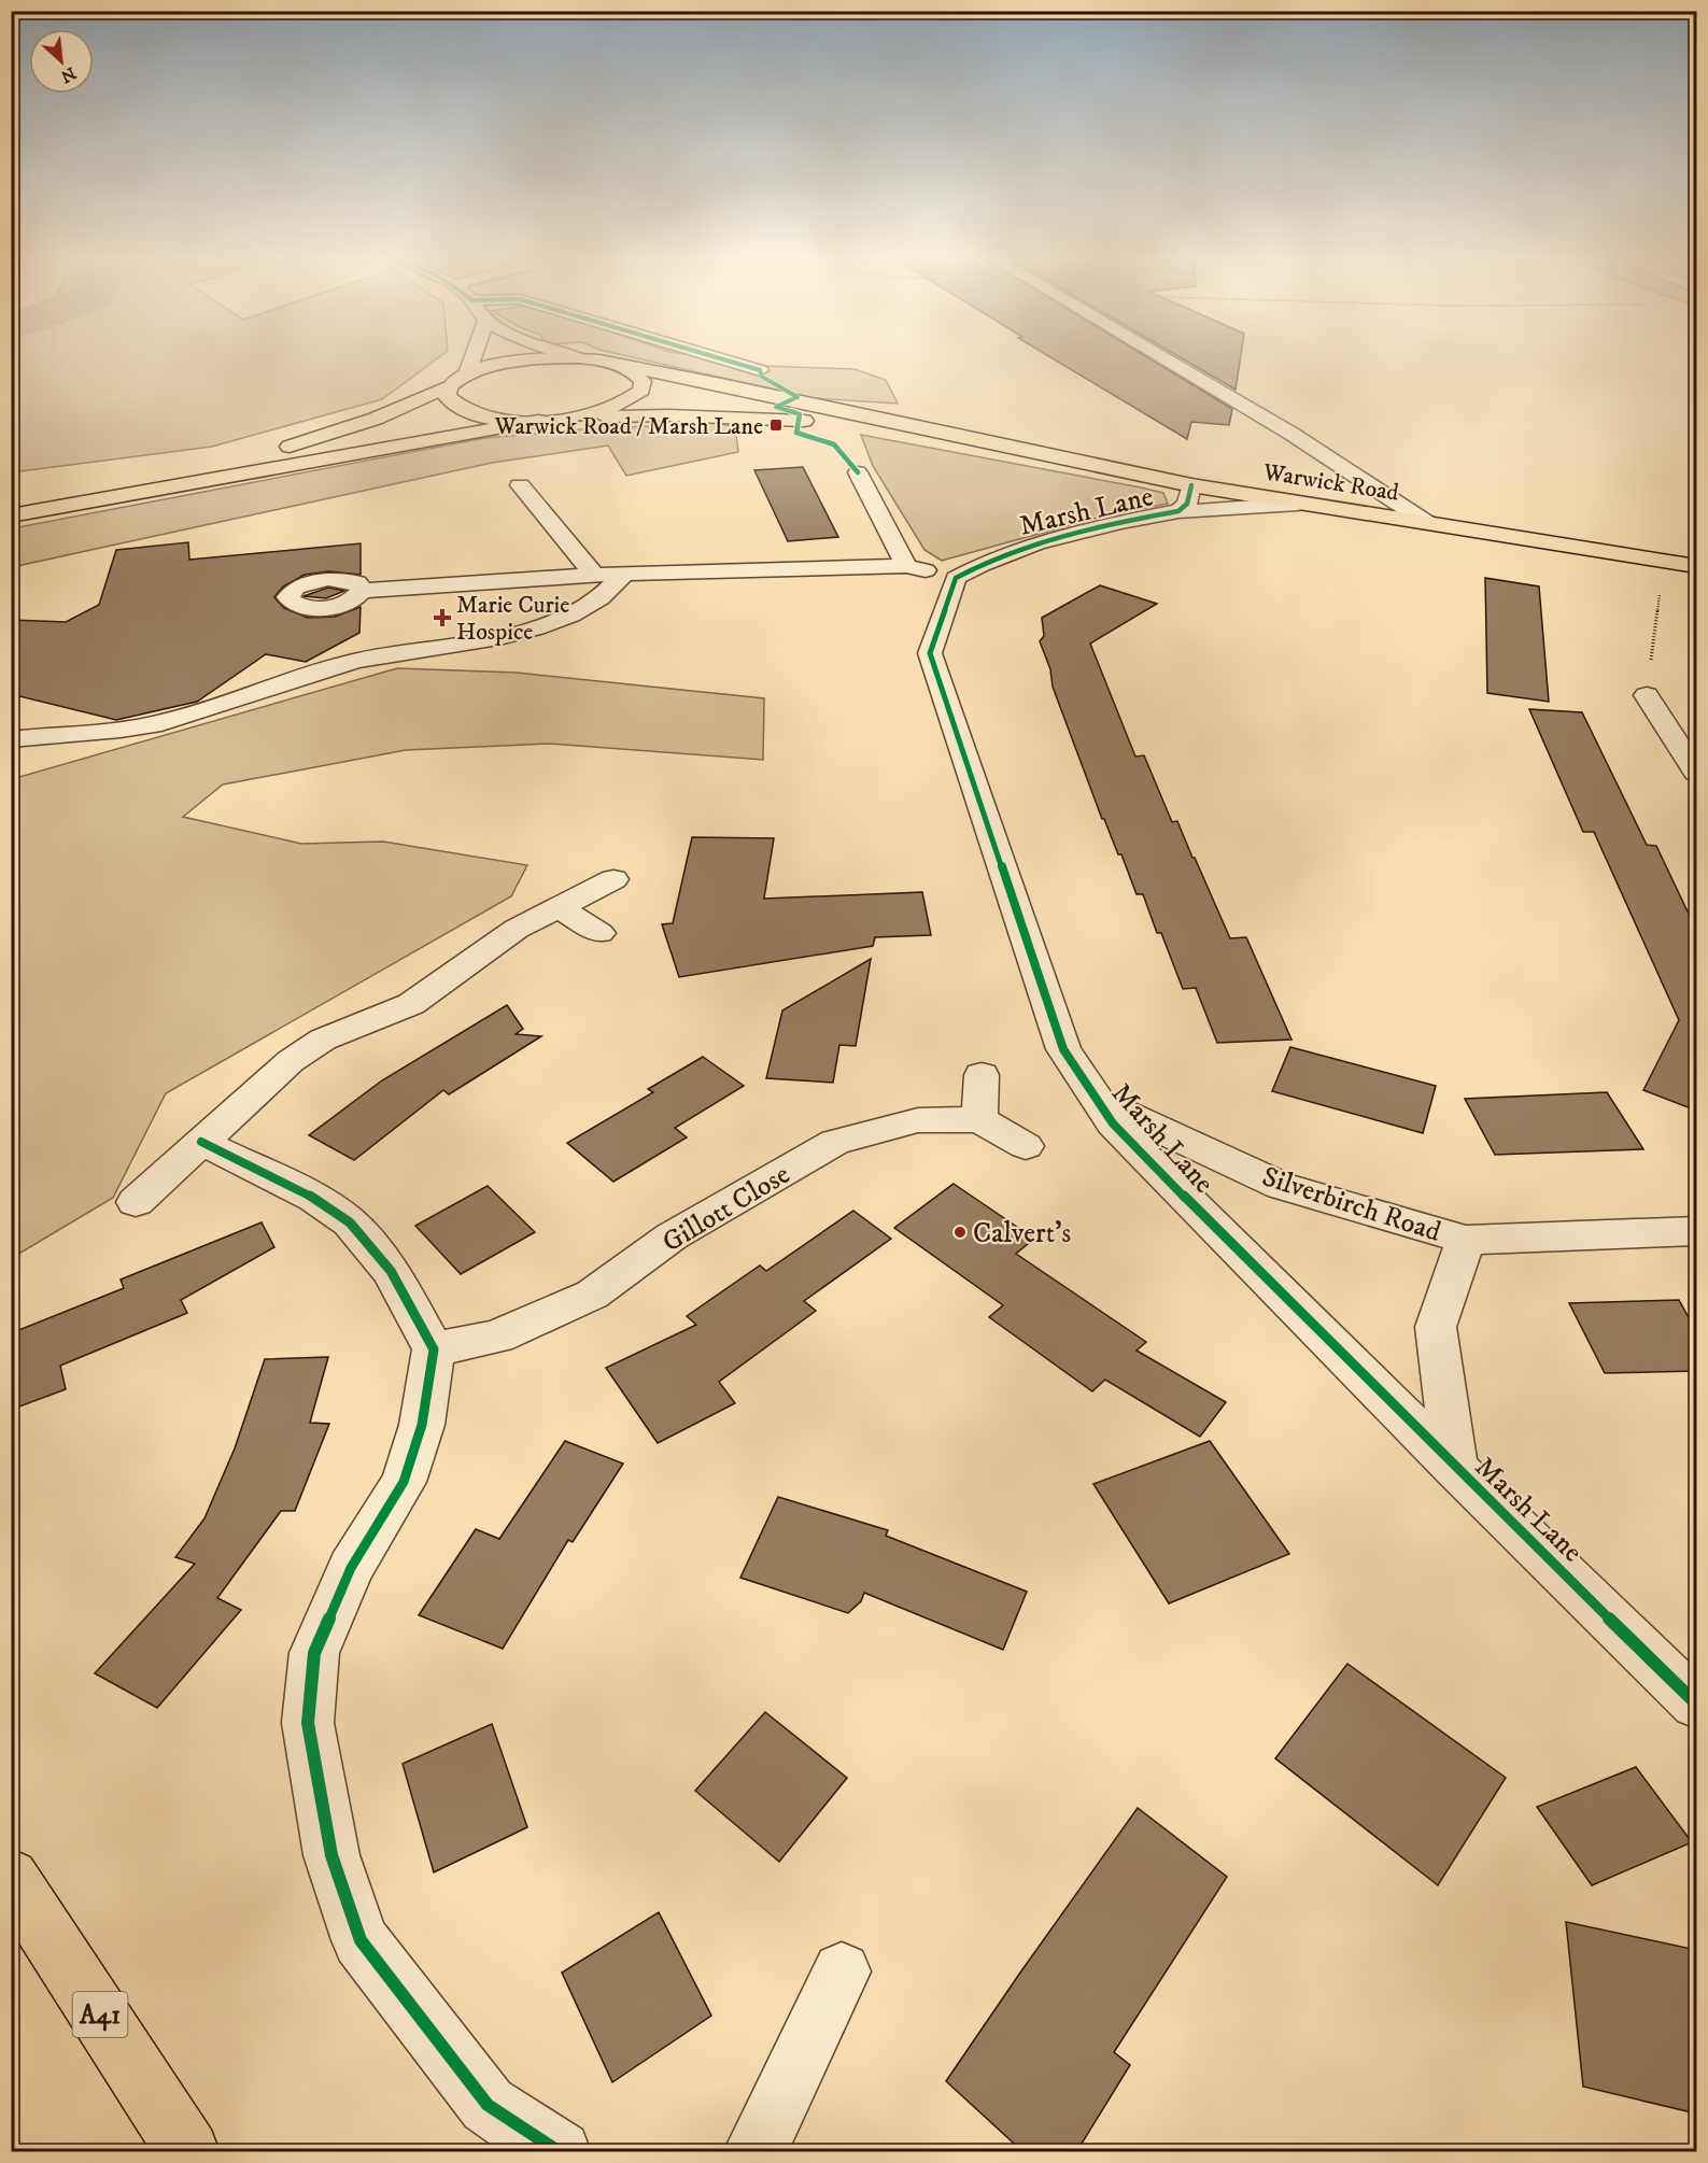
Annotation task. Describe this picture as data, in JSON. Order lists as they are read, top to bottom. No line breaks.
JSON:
{"streets":{"main road":["Warwick Road","A41"],"street":["Marsh Lane","Silverbirch Road","Gillott Close"]},"crossings":[["Warwick Road","Marsh Lane"],["Marsh Lane","Silverbirch Road"]],"places":{"transit":["Warwick Road / Marsh Lane"],"health":["Marie Curie Hospice"],"other":["Calvert's"]},"north":"bottom right"}
